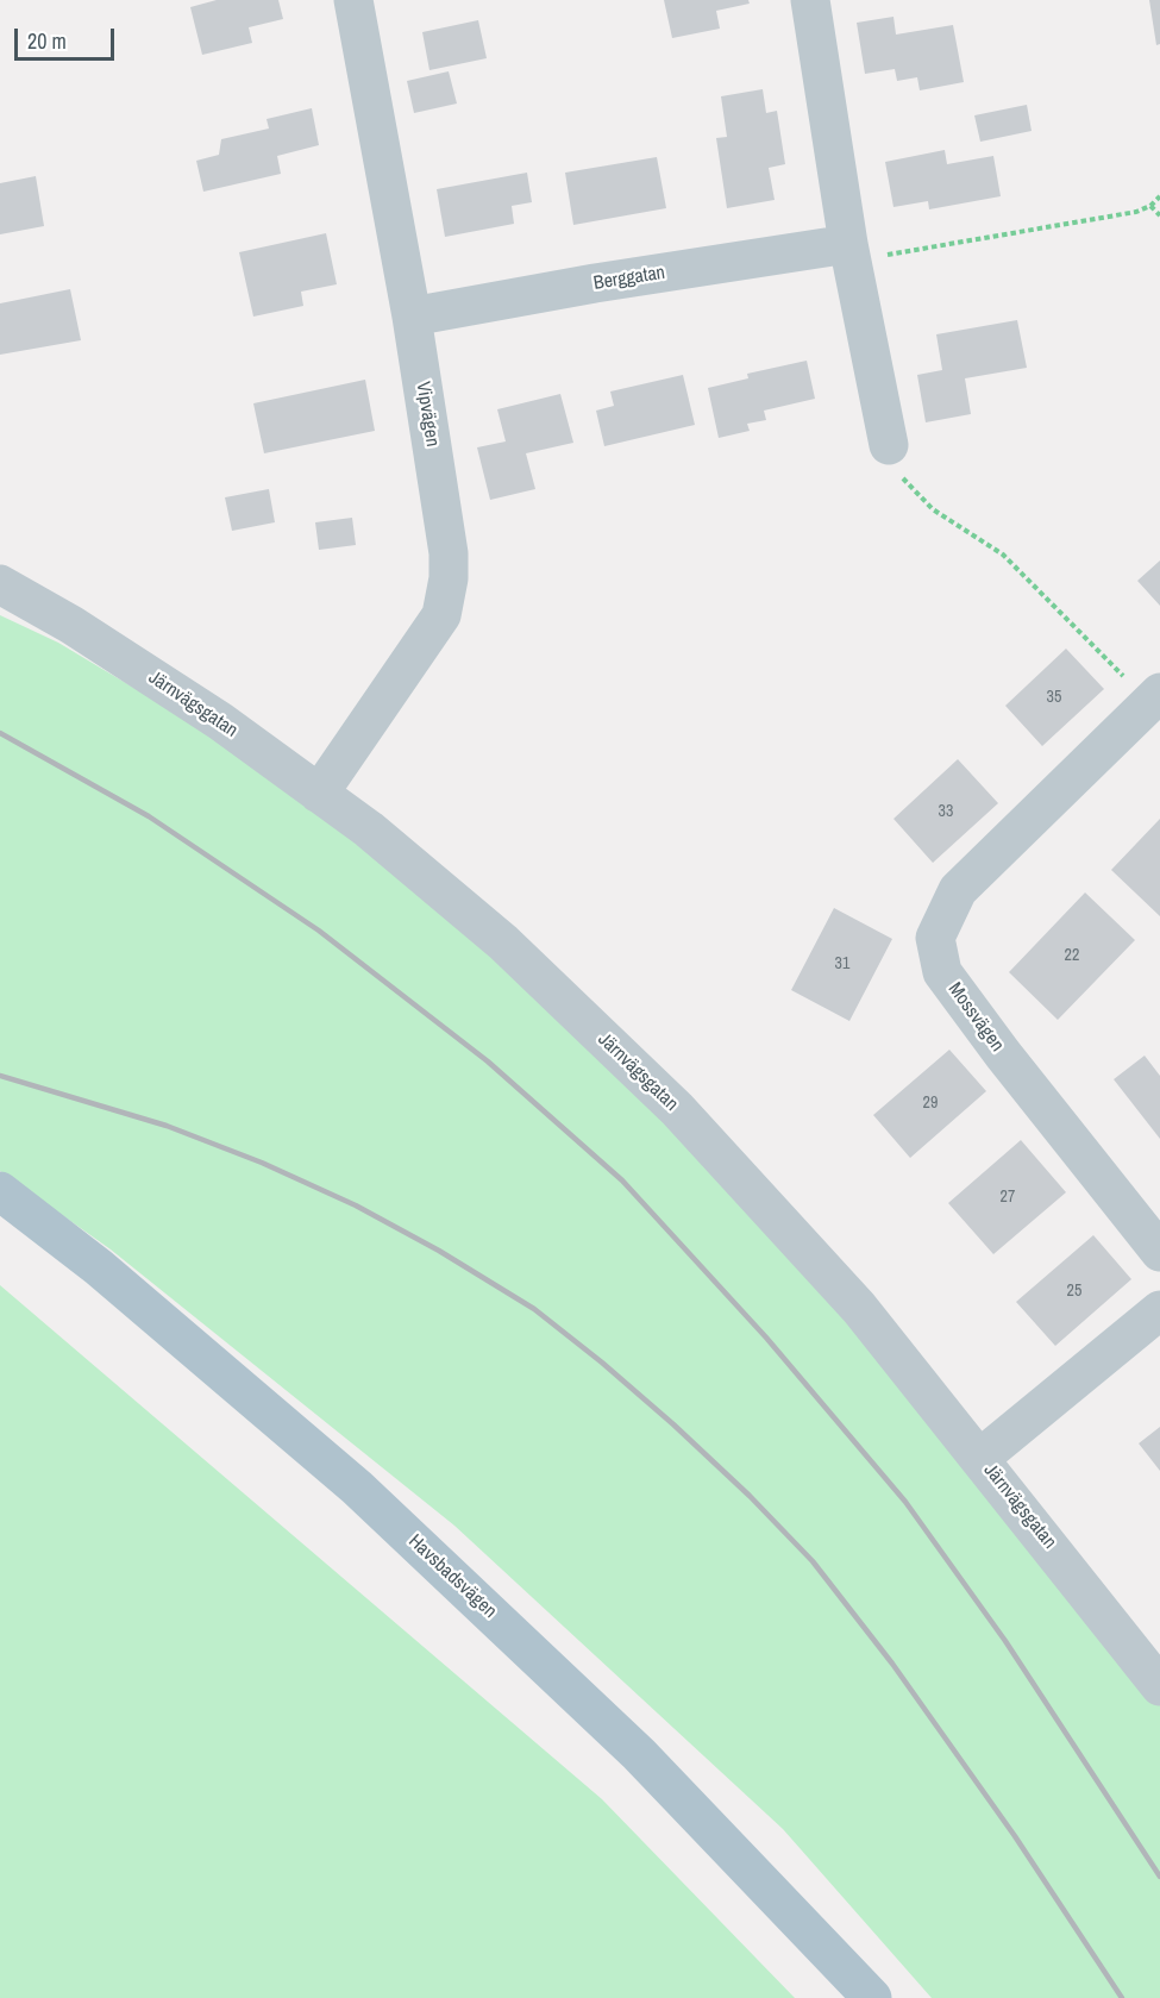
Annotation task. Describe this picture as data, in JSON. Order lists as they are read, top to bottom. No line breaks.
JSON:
{"streets":{"main road":["Havsbadsvägen"],"street":["Berggatan","Vipvägen","Järnvägsgatan","Mossvägen"]},"crossings":[["Berggatan","Vipvägen"],["Vipvägen","Järnvägsgatan"]],"house_numbers":["35","33","22","31","29","27","25"],"scale_bar":"20 m"}
